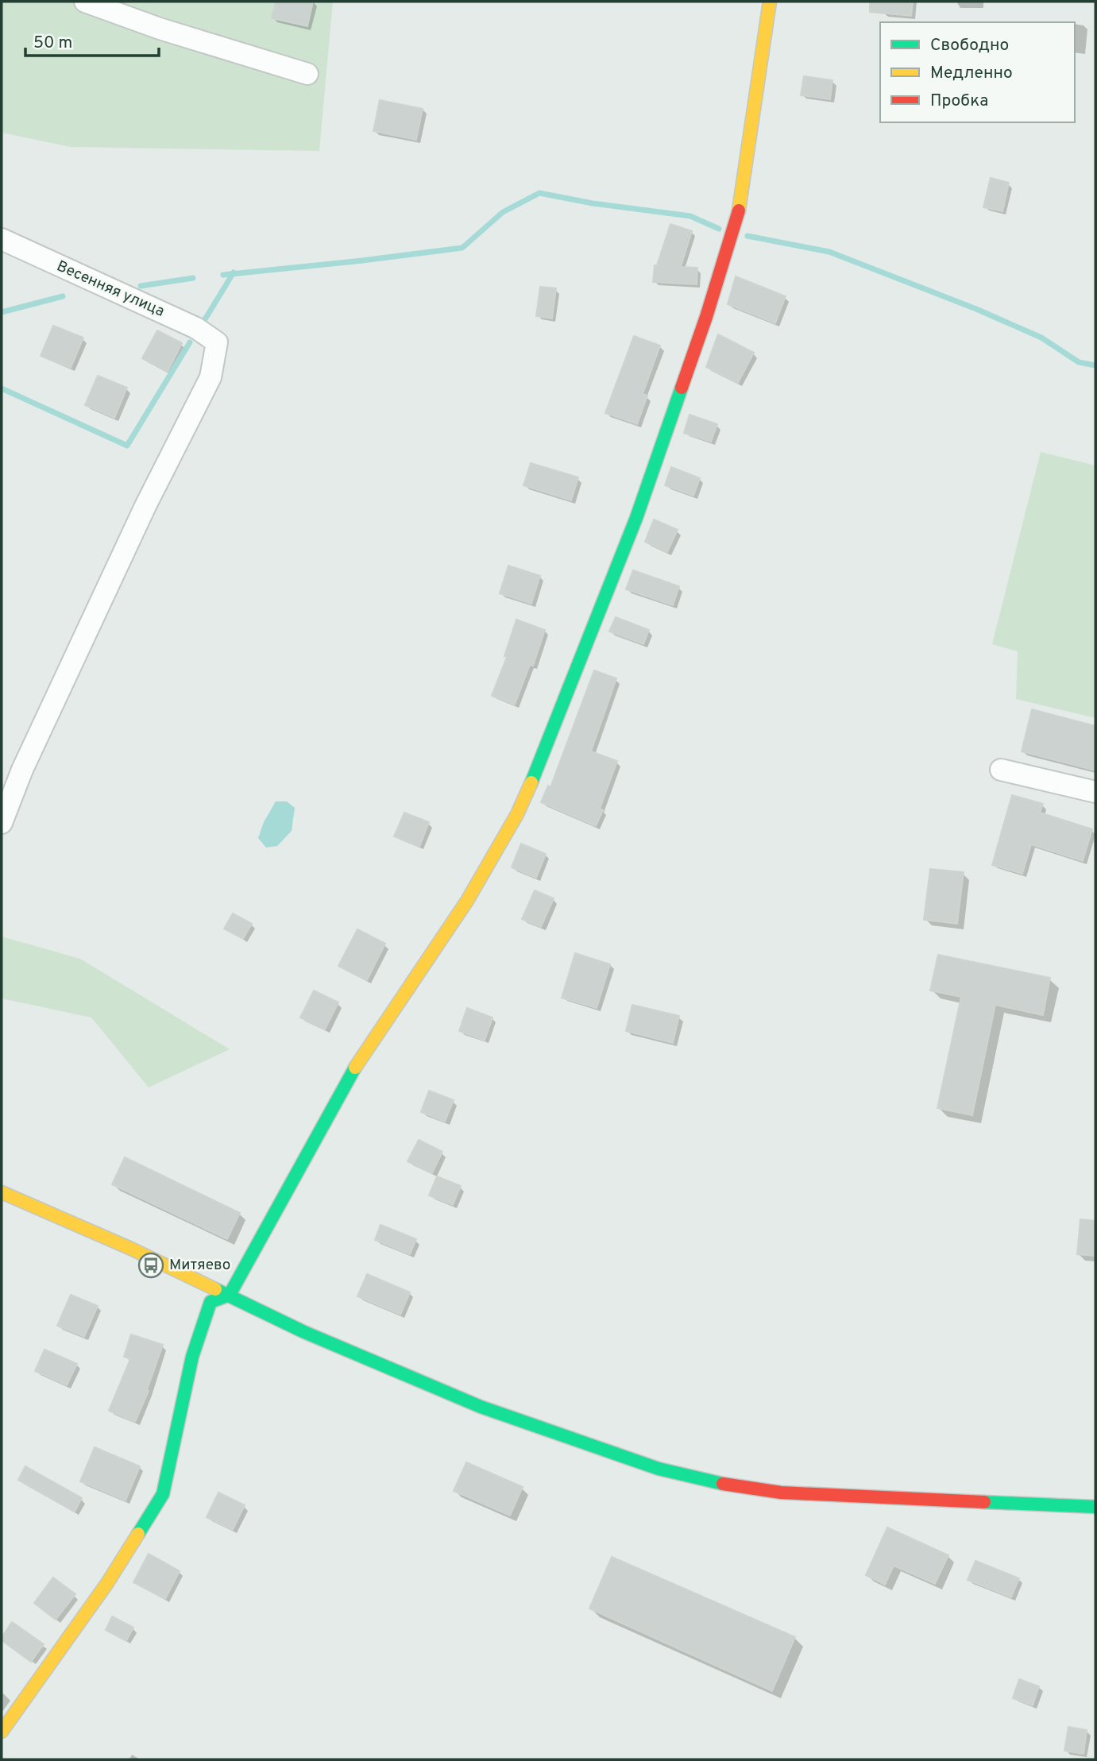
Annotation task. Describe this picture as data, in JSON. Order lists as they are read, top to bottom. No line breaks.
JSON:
{"streets":{"street":["Весенняя улица"]},"places":{"bus stop":["Митяево"]},"legend":["Свободно","Медленно","Пробка"],"scale_bar":"50 m"}
